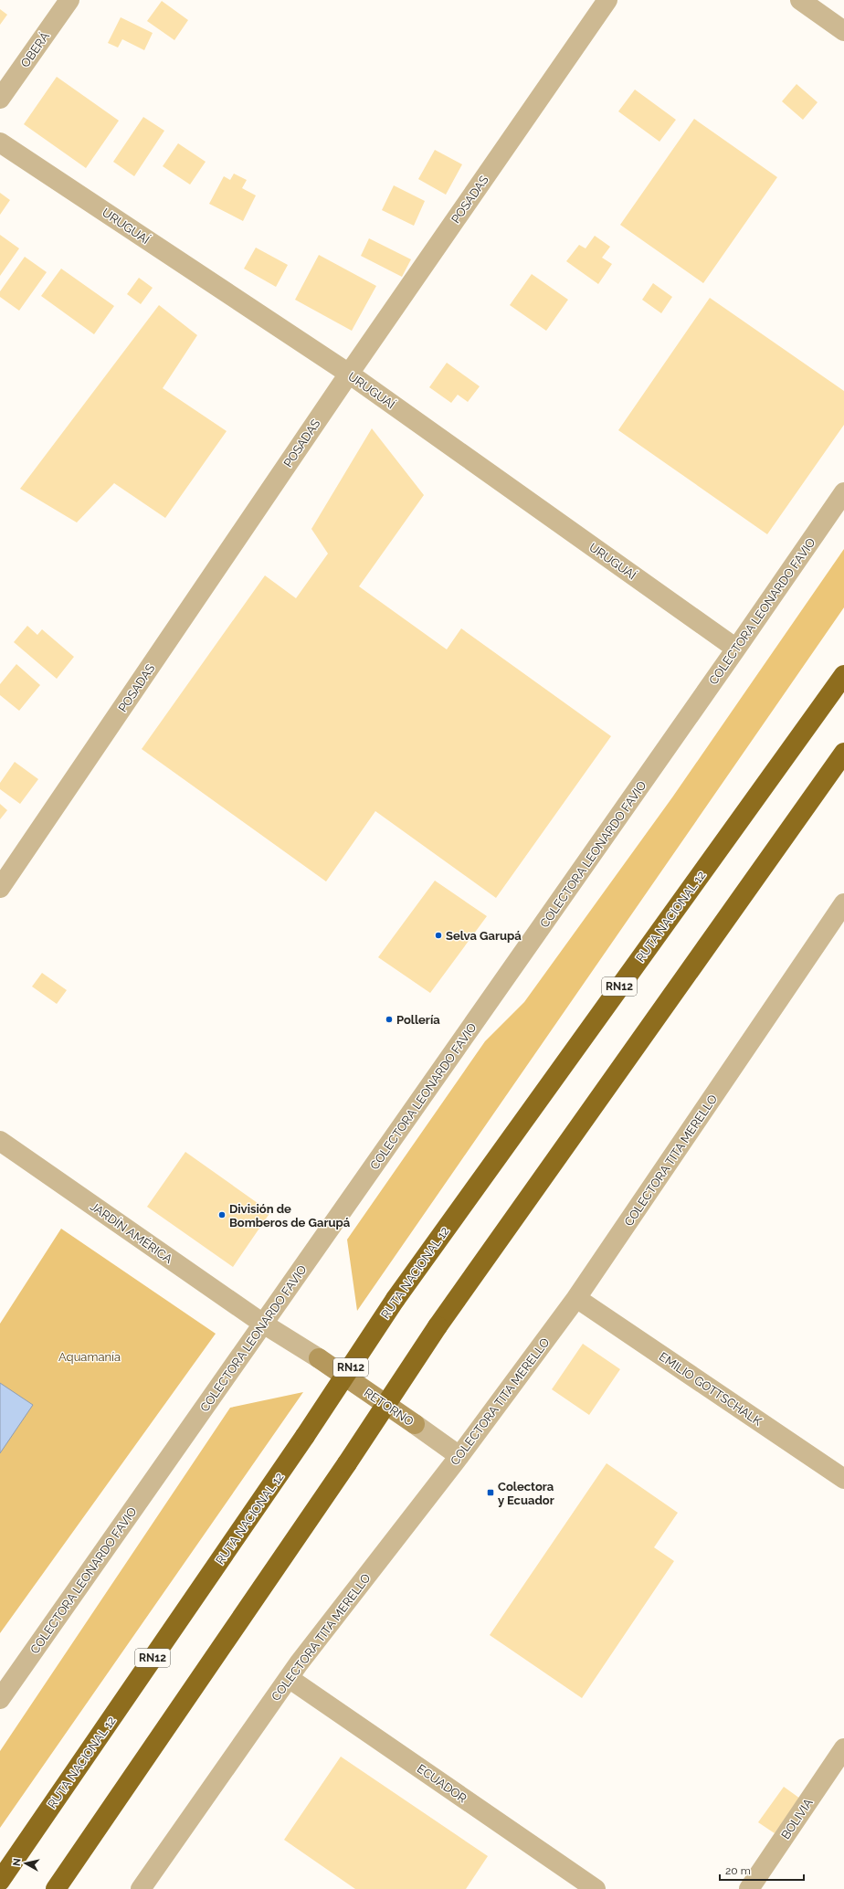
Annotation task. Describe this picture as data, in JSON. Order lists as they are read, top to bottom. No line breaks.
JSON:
{"streets":{"highway":["RUTA NACIONAL 12","RN12"],"street":["OBERÁ","POSADAS","URUGUAÍ","COLECTORA LEONARDO FAVIO","COLECTORA TITA MERELLO","JARDÍN AMÉRICA","EMILIO GOTTSCHALK","RETORNO","ECUADOR","BOLIVIA"]},"crossings":[["POSADAS","URUGUAÍ"],["URUGUAÍ","COLECTORA LEONARDO FAVIO"],["COLECTORA LEONARDO FAVIO","JARDÍN AMÉRICA"],["COLECTORA LEONARDO FAVIO","RETORNO"],["COLECTORA TITA MERELLO","EMILIO GOTTSCHALK"],["COLECTORA TITA MERELLO","RETORNO"],["COLECTORA TITA MERELLO","ECUADOR"],["JARDÍN AMÉRICA","RETORNO"]],"parks":["Aquamanía"],"places":{"other":["Selva Garupá","Pollería","División de Bomberos de Garupá"],"transit":["Colectora y Ecuador"]},"scale_bar":"20 m","north":"left"}
